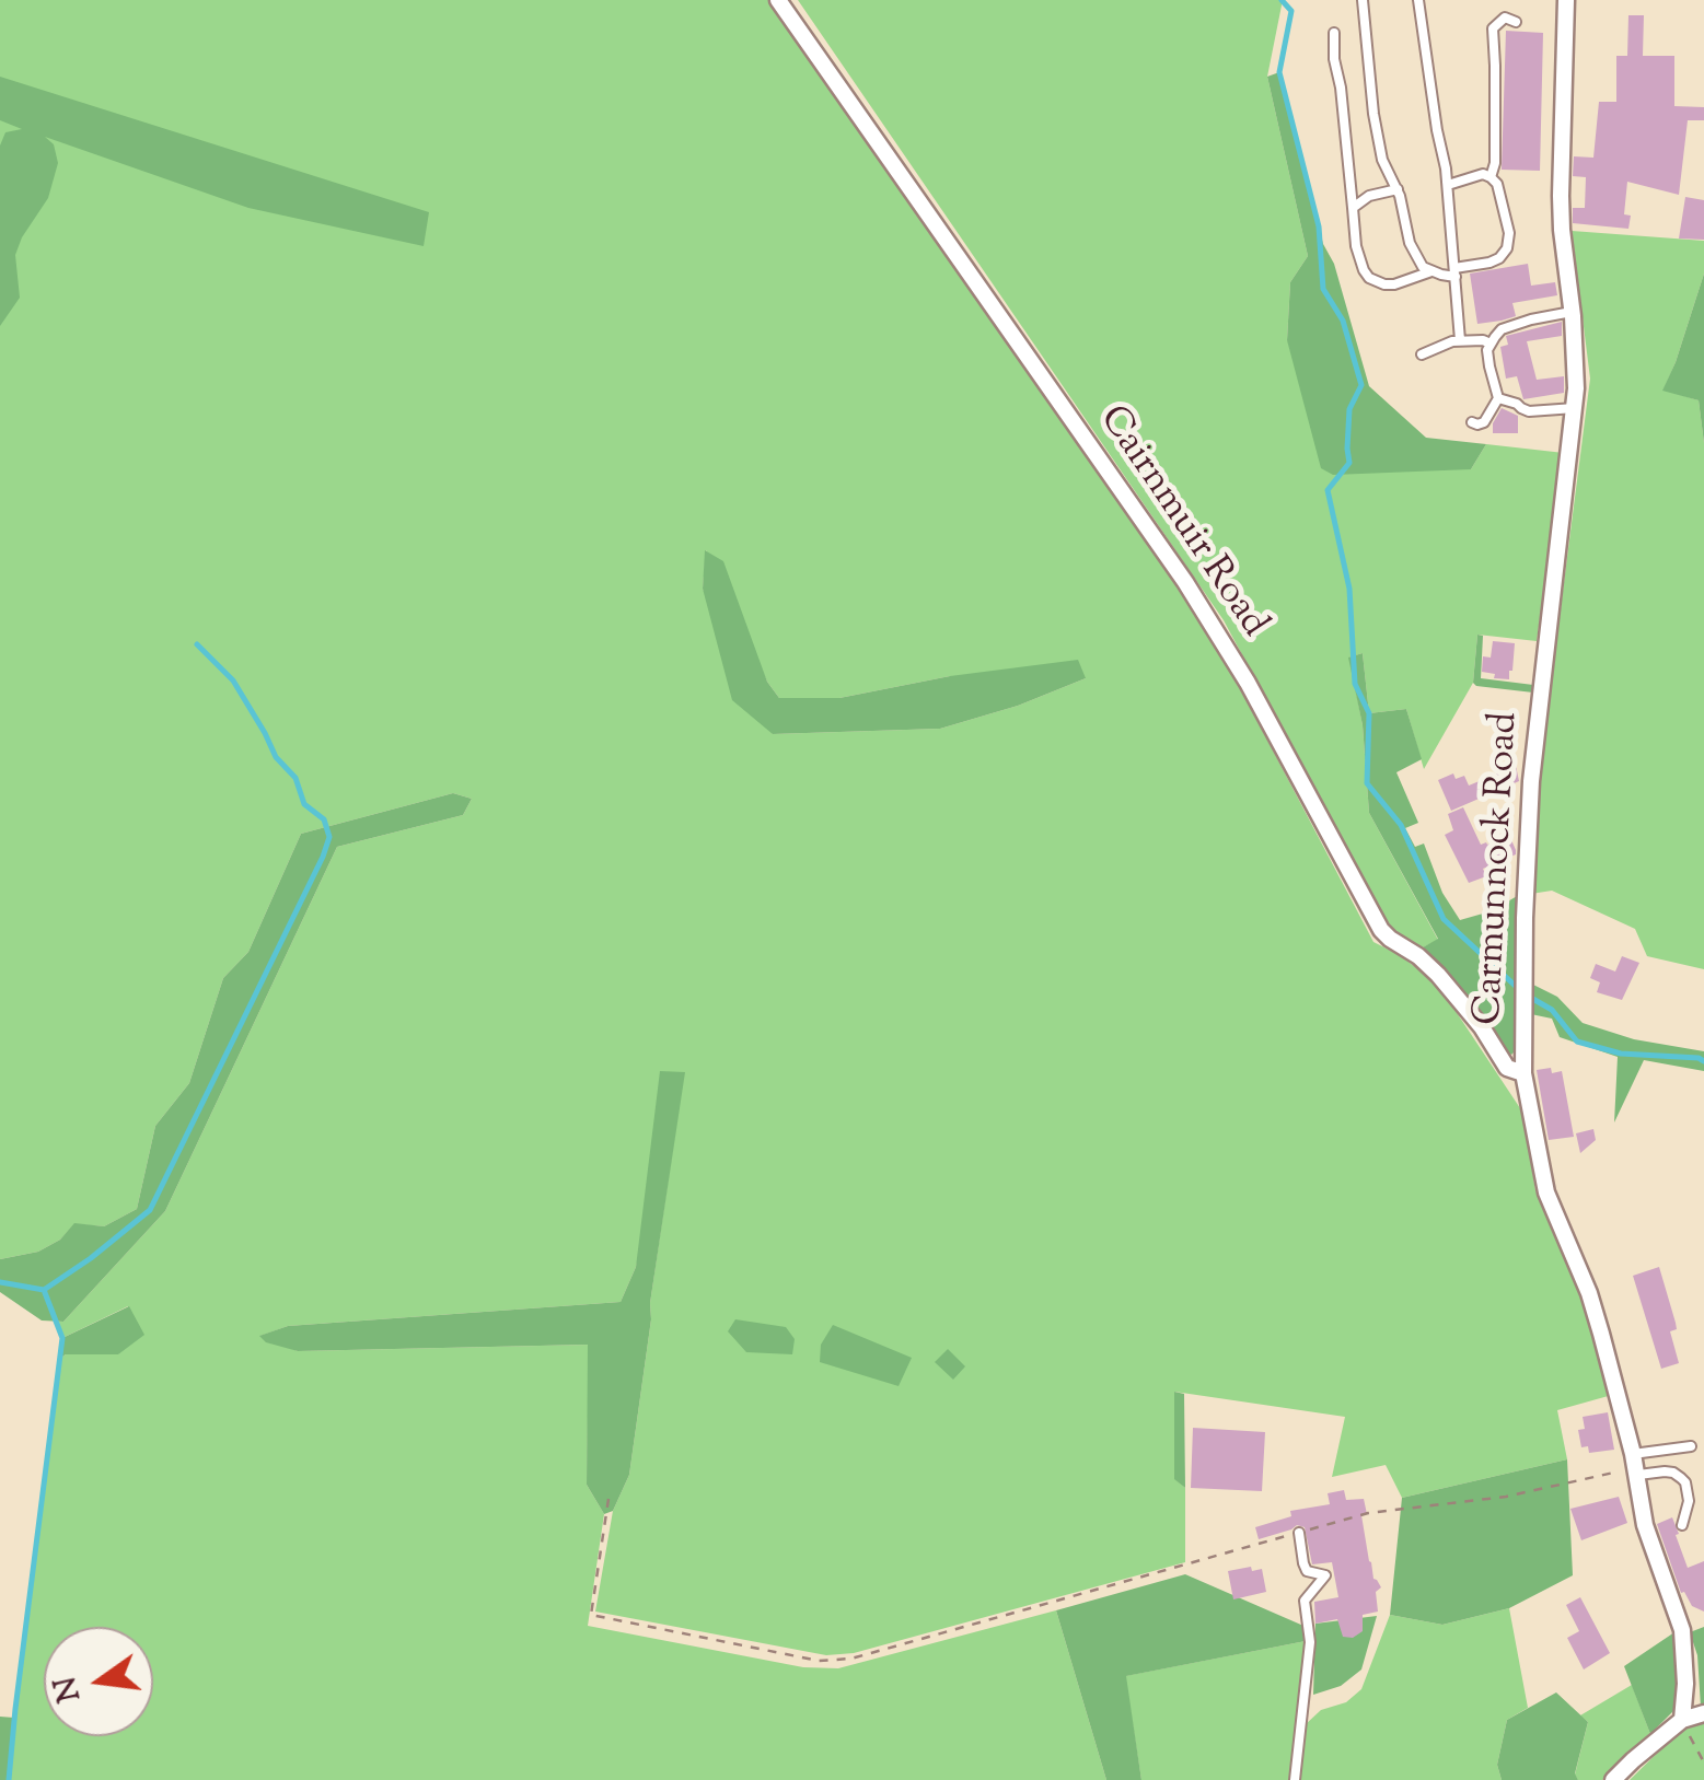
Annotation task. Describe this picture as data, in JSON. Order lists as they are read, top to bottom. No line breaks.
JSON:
{"streets":{"street":["Cairnmuir Road","Carmunnock Road"]},"crossings":[["Cairnmuir Road","Carmunnock Road"]],"north":"left"}
